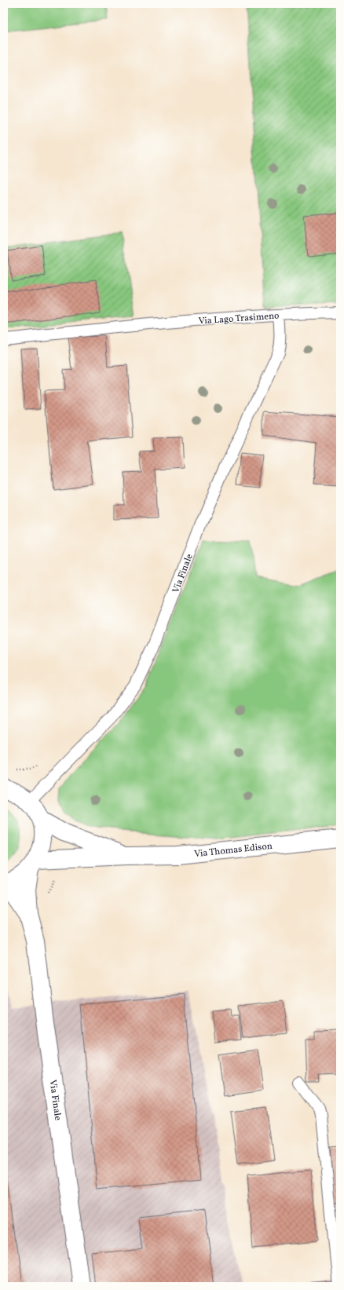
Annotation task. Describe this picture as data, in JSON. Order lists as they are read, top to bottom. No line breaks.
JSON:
{"streets":{"street":["Via Finale","Via Thomas Edison"],"lane":["Via Lago Trasimeno"]},"crossings":[["Via Lago Trasimeno","Via Finale"],["Via Finale","Via Thomas Edison"]]}
